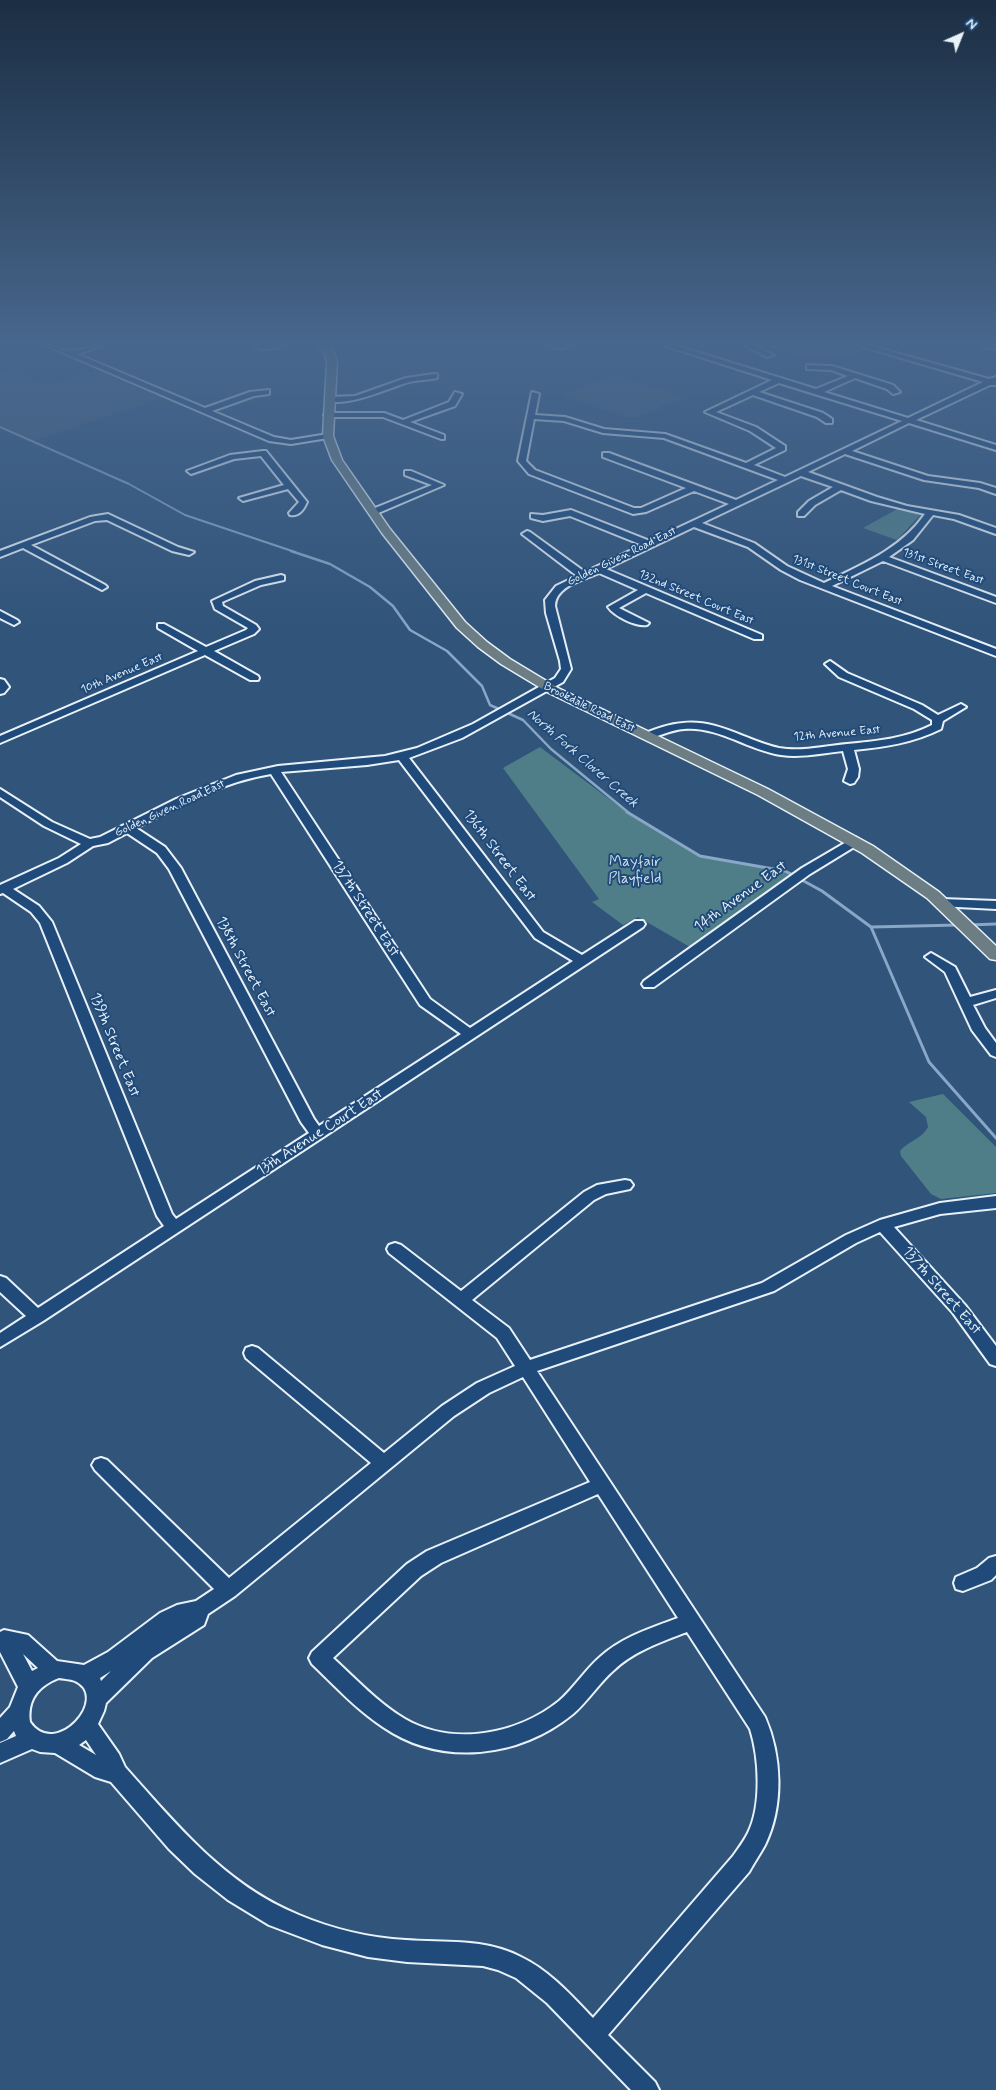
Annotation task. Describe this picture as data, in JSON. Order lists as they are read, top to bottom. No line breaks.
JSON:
{"streets":{"main road":["Brookdale Road East"],"street":["Golden Given Road East","131st Street East","131st Street Court East","132nd Street Court East","10th Avenue East","12th Avenue East","136th Street East","14th Avenue East","137th Street East","138th Street East","139th Street East","13th Avenue Court East"]},"crossings":[["Golden Given Road East","131st Street Court East"],["Golden Given Road East","132nd Street Court East"],["Golden Given Road East","Brookdale Road East"],["Golden Given Road East","136th Street East"],["Golden Given Road East","137th Street East"],["Golden Given Road East","138th Street East"],["Golden Given Road East","139th Street East"],["Brookdale Road East","12th Avenue East"],["Brookdale Road East","14th Avenue East"],["136th Street East","13th Avenue Court East"],["137th Street East","13th Avenue Court East"],["138th Street East","13th Avenue Court East"],["139th Street East","13th Avenue Court East"]],"water":["North Fork Clover Creek"],"parks":["Mayfair Playfield"],"north":"top right"}
